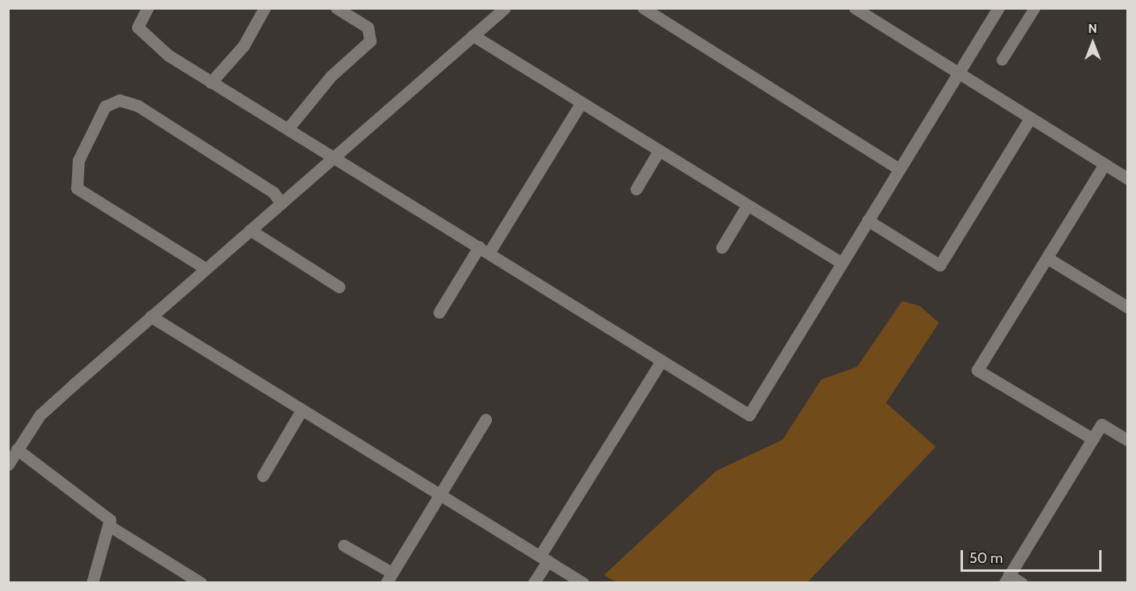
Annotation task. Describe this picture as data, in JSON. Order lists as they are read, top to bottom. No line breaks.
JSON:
{"scale_bar":"50 m","north":"top"}
